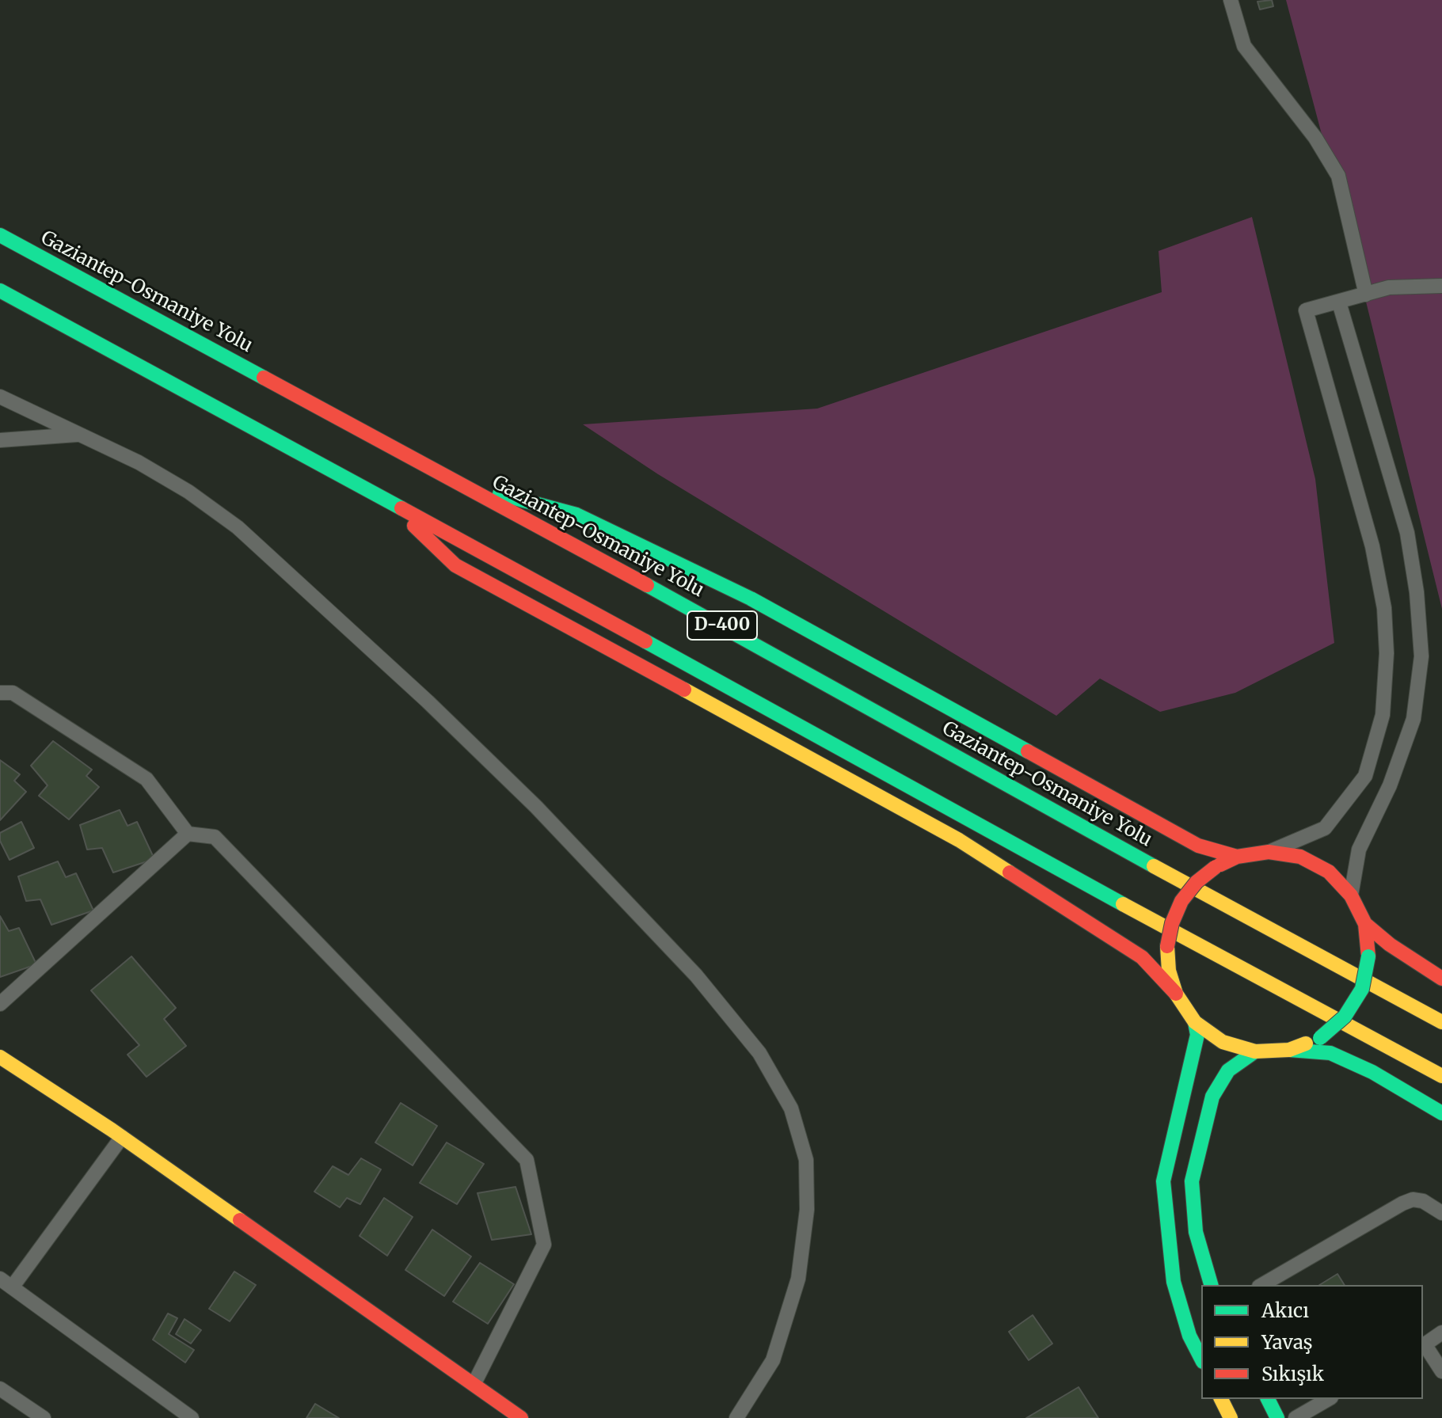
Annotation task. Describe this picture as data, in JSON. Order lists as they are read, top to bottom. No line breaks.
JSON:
{"streets":{"main road":["Gaziantep-Osmaniye Yolu","D-400"]},"legend":["Akıcı","Yavaş","Sıkışık"]}
